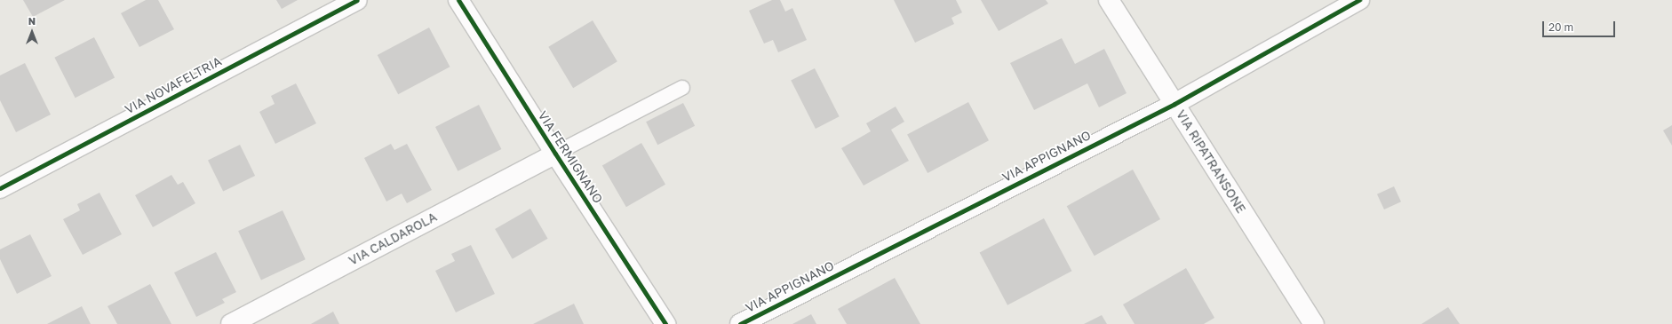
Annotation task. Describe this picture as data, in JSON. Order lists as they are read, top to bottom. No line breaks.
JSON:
{"streets":{"street":["VIA NOVAFELTRIA","VIA APPIGNANO","VIA FERMIGNANO","VIA RIPATRANSONE","VIA CALDAROLA"]},"crossings":[["VIA APPIGNANO","VIA RIPATRANSONE"],["VIA FERMIGNANO","VIA CALDAROLA"]],"scale_bar":"20 m","north":"top"}
